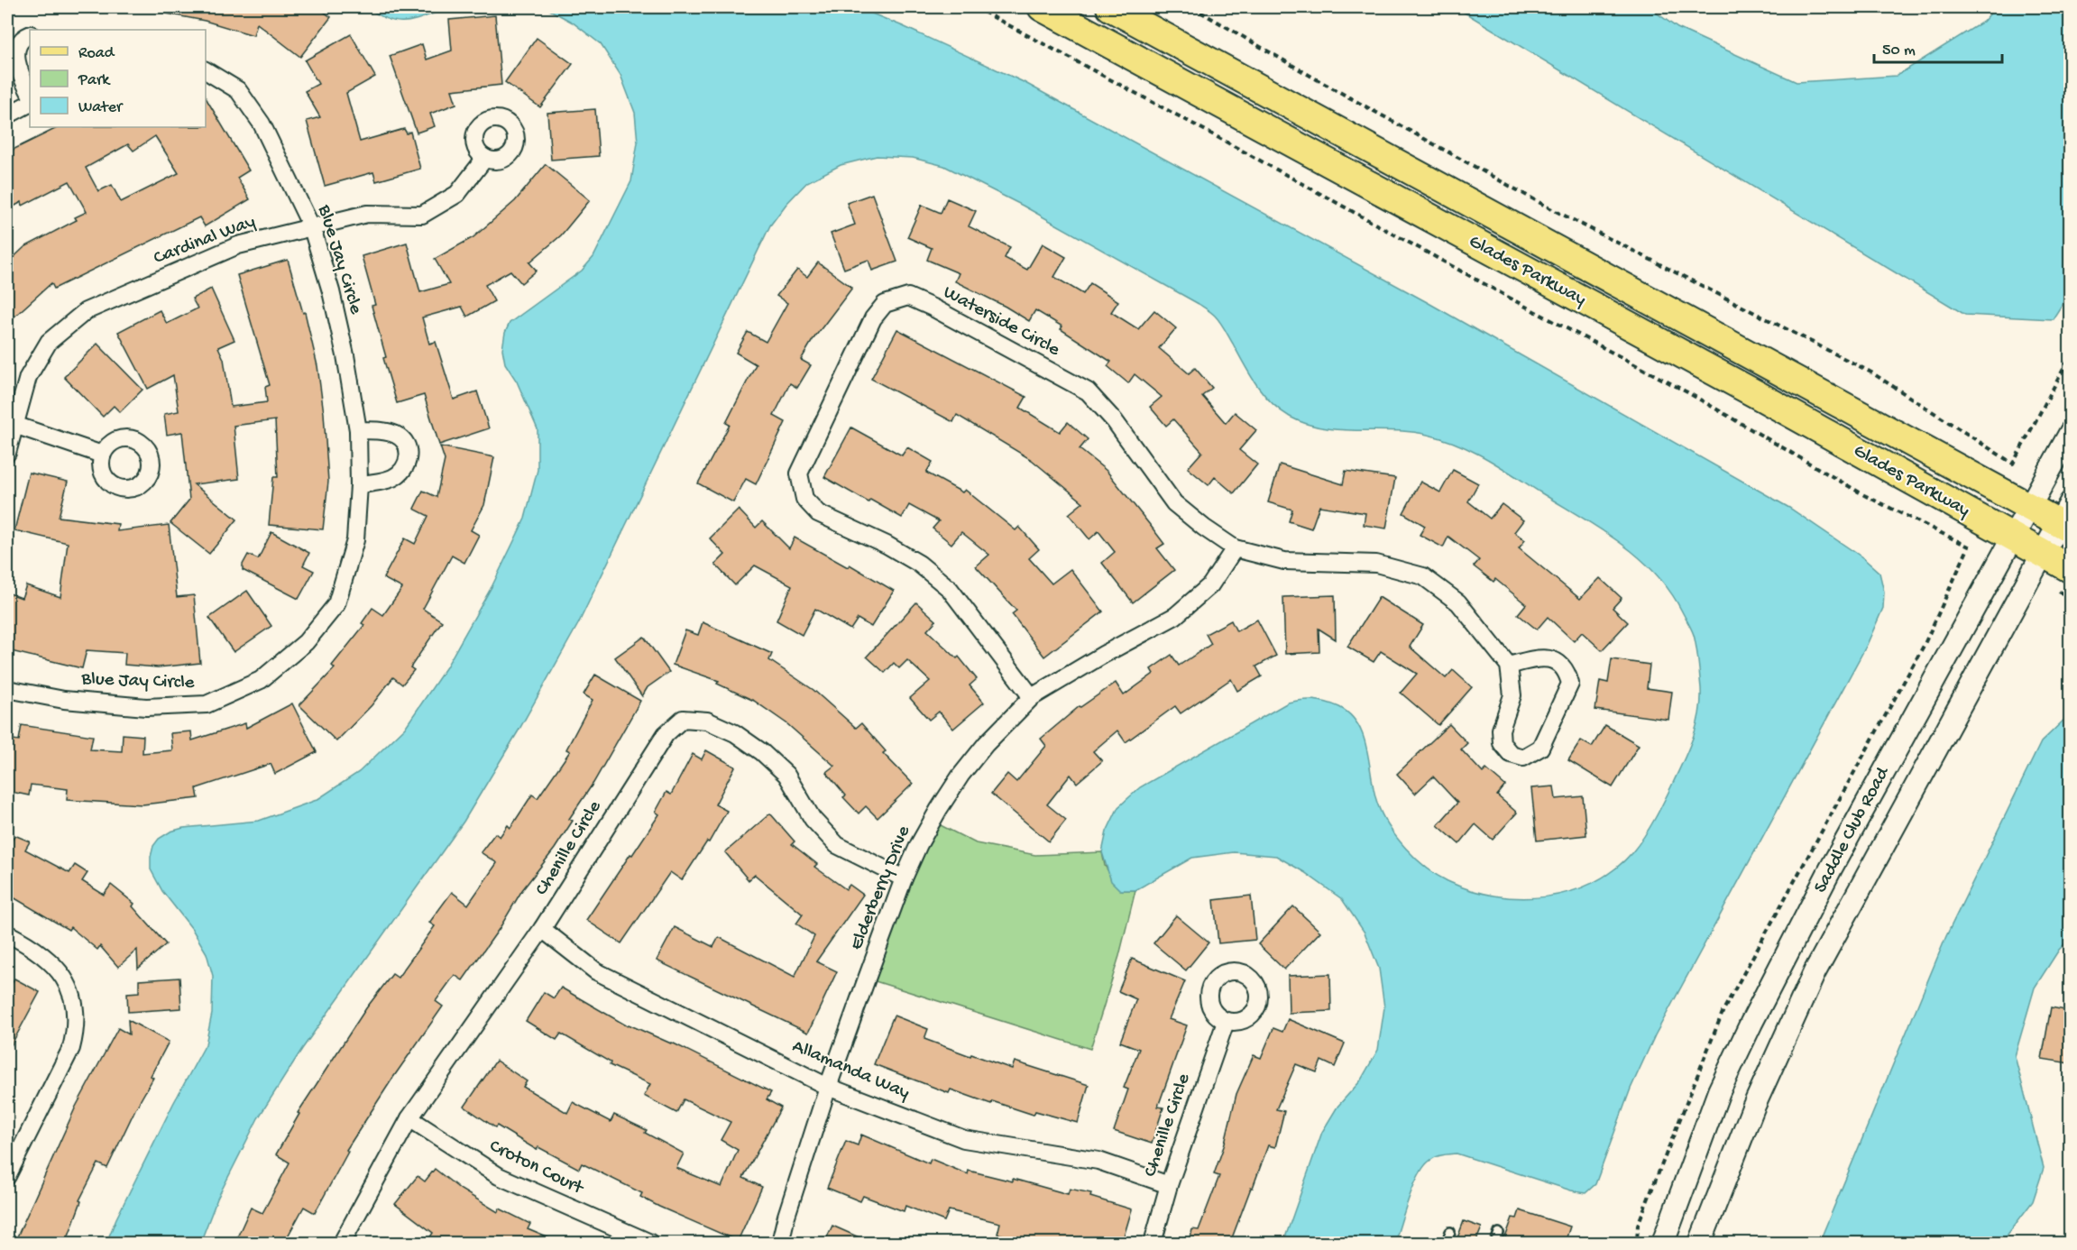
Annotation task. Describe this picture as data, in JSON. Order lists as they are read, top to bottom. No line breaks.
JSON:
{"streets":{"main road":["Glades Parkway"],"street":["Cardinal Way","Blue Jay Circle","Waterside Circle","Saddle Club Road","Chenille Circle","Elderberry Drive","Allamanda Way","Croton Court"]},"crossings":[["Cardinal Way","Blue Jay Circle"],["Glades Parkway","Saddle Club Road"],["Waterside Circle","Elderberry Drive"],["Chenille Circle","Elderberry Drive"],["Chenille Circle","Allamanda Way"],["Chenille Circle","Croton Court"],["Elderberry Drive","Allamanda Way"]],"legend":["Road","Park","Water"],"scale_bar":"50 m"}
